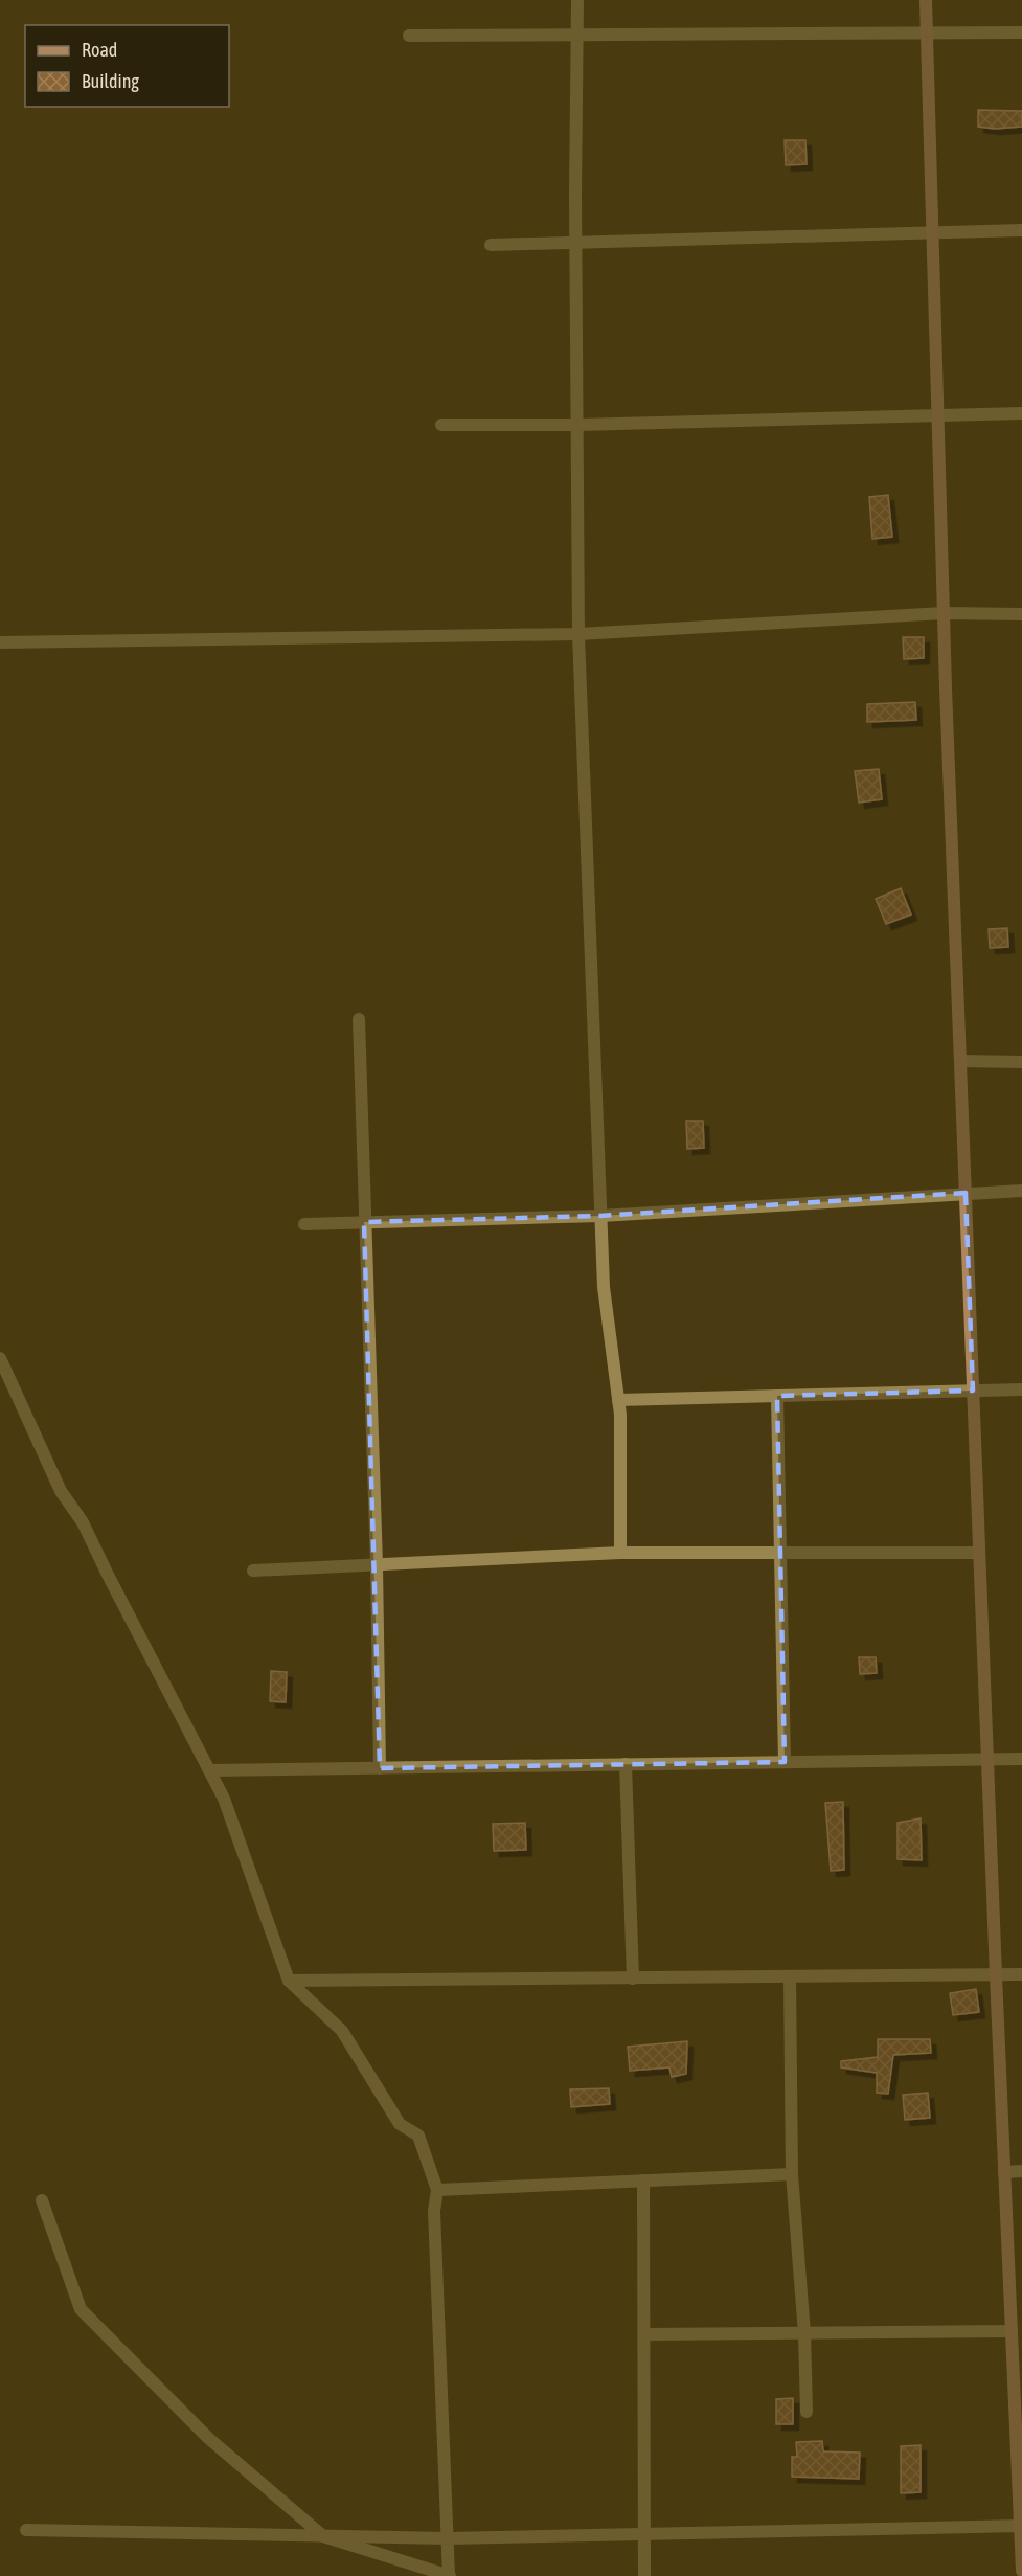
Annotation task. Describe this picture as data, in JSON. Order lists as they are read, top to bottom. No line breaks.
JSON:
{"legend":["Road","Building"]}
